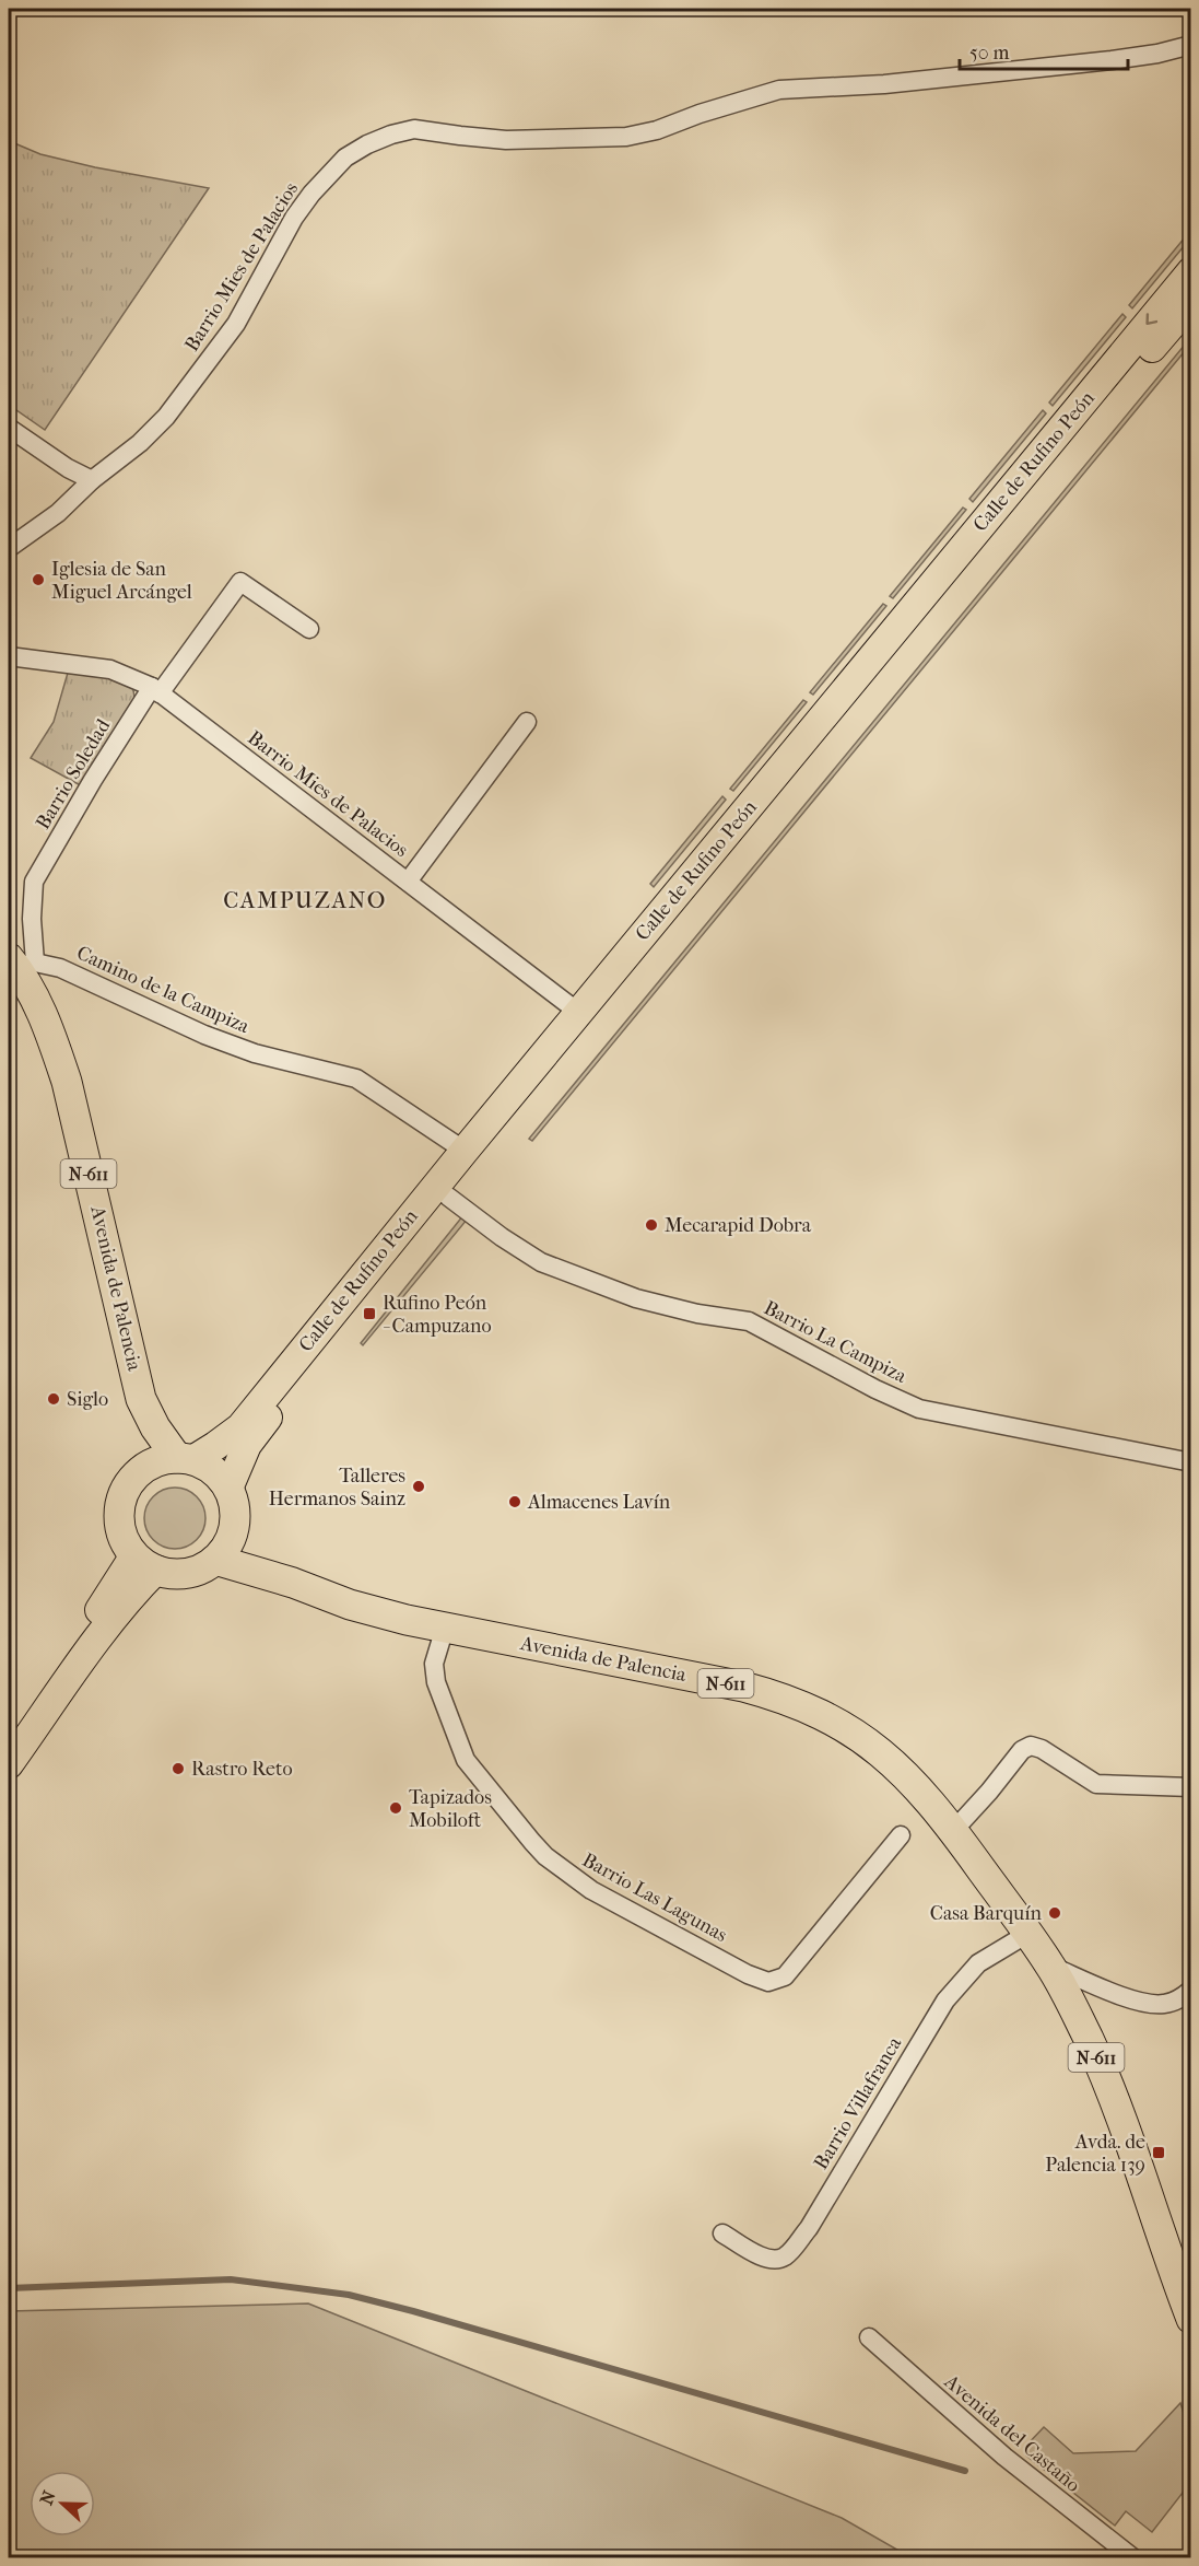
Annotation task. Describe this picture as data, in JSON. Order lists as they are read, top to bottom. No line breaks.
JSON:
{"streets":{"highway":["N-611","Avenida de Palencia"],"main road":["Calle de Rufino Peón"],"street":["Barrio Mies de Palacios","Barrio Soledad","Camino de la Campiza","Barrio La Campiza","Barrio Las Lagunas","Barrio Villafranca","Avenida del Castaño"]},"crossings":[["Barrio Mies de Palacios","Calle de Rufino Peón"],["Barrio Mies de Palacios","Barrio Soledad"],["Calle de Rufino Peón","Camino de la Campiza"],["Calle de Rufino Peón","N-611"],["Calle de Rufino Peón","Avenida de Palencia"],["Calle de Rufino Peón","Barrio La Campiza"],["Barrio Soledad","Camino de la Campiza"],["Barrio Soledad","Avenida de Palencia"],["Camino de la Campiza","Avenida de Palencia"],["N-611","Avenida de Palencia"],["Avenida de Palencia","Barrio Las Lagunas"],["Avenida de Palencia","Barrio Villafranca"]],"districts":["CAMPUZANO"],"places":{"other":["Iglesia de San Miguel Arcángel","Mecarapid Dobra","Siglo","Talleres Hermanos Sainz","Almacenes Lavín","Rastro Reto","Tapizados Mobiloft","Casa Barquín"],"transit":["Rufino Peón - Campuzano","Avda. de Palencia 139"]},"scale_bar":"50 m","north":"left"}
